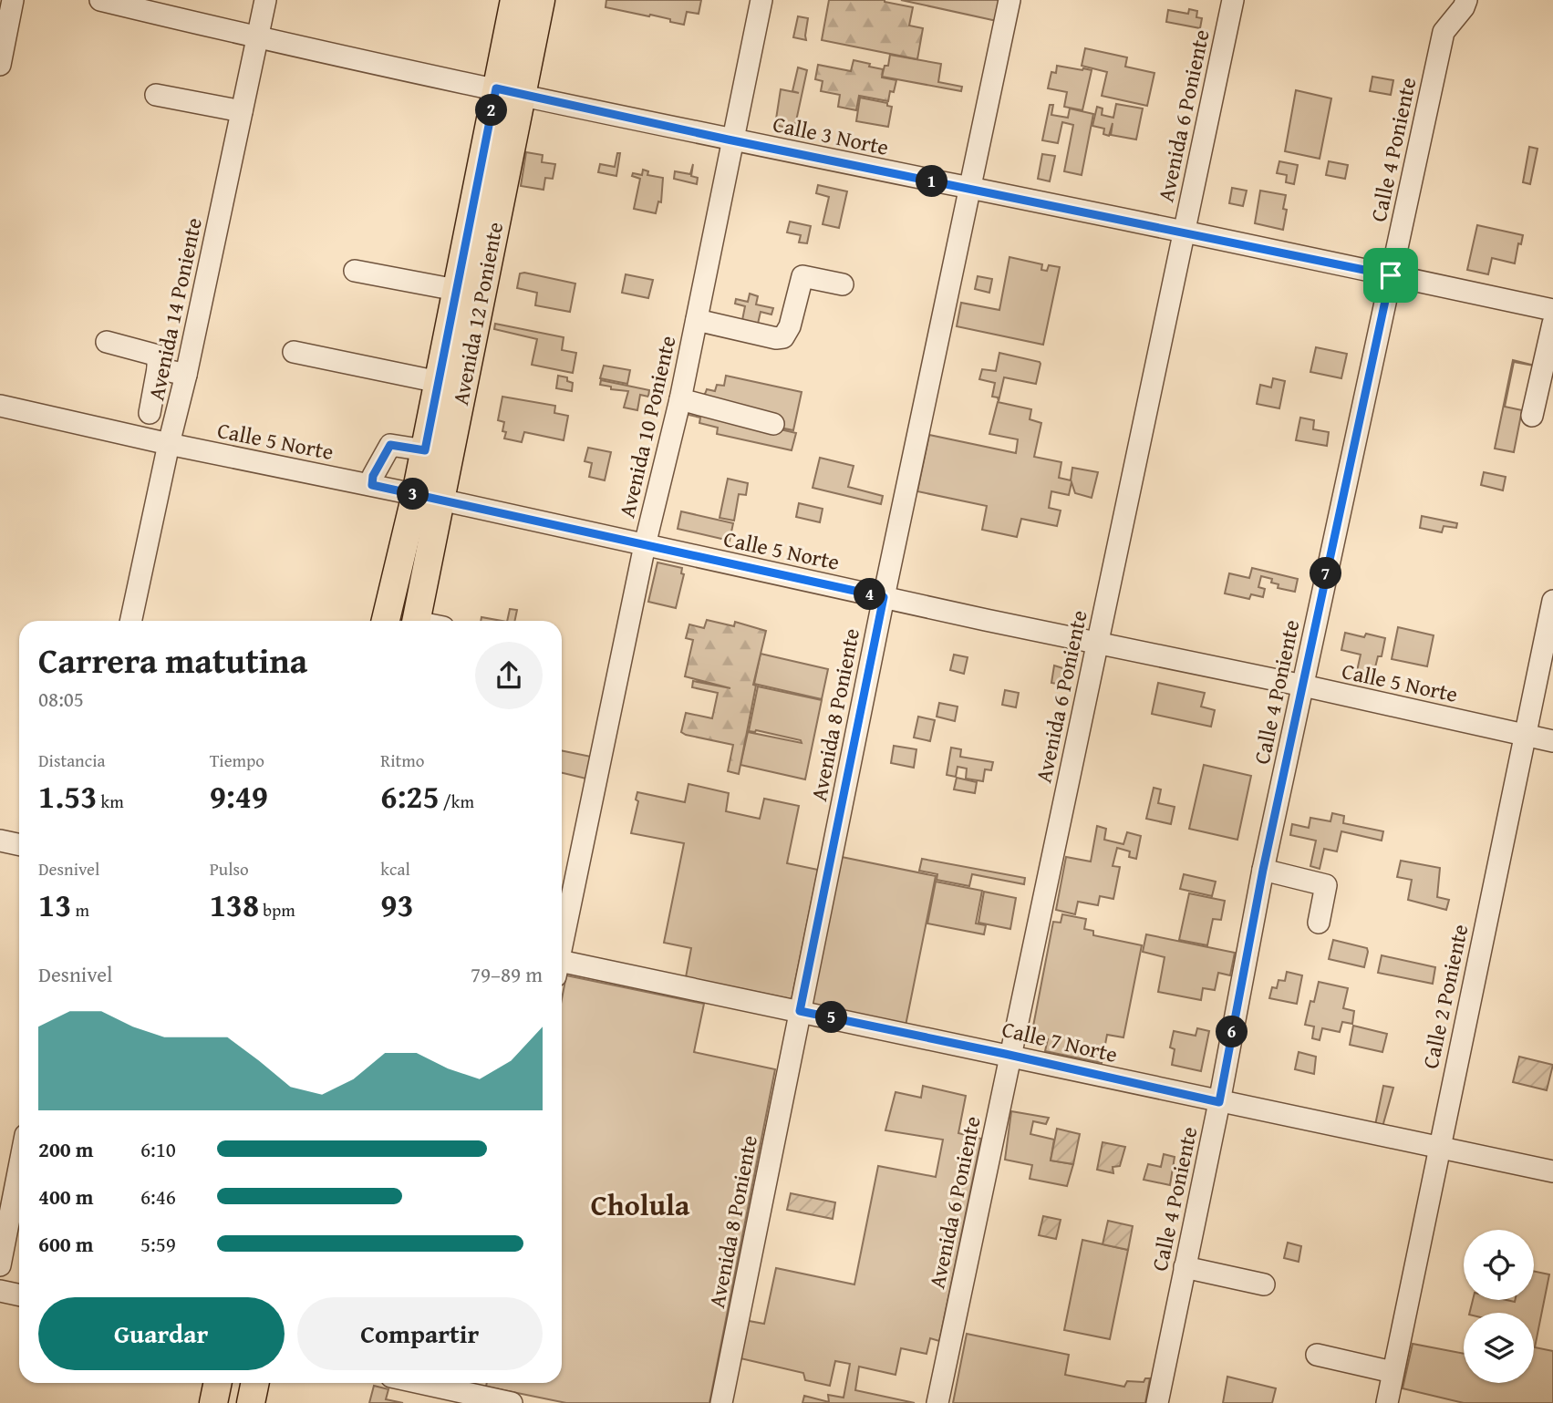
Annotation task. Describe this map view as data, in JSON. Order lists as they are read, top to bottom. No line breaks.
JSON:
{"streets":{"main road":["Avenida 12 Poniente"],"street":["Avenida 6 Poniente","Calle 3 Norte","Calle 4 Poniente","Avenida 14 Poniente","Avenida 10 Poniente","Calle 5 Norte","Avenida 8 Poniente","Calle 2 Poniente","Calle 7 Norte"]},"crossings":[["Avenida 6 Poniente","Calle 3 Norte"],["Avenida 6 Poniente","Calle 5 Norte"],["Avenida 6 Poniente","Calle 7 Norte"],["Calle 3 Norte","Calle 4 Poniente"],["Calle 3 Norte","Avenida 14 Poniente"],["Calle 3 Norte","Avenida 12 Poniente"],["Calle 3 Norte","Avenida 10 Poniente"],["Calle 3 Norte","Avenida 8 Poniente"],["Calle 4 Poniente","Calle 5 Norte"],["Calle 4 Poniente","Calle 7 Norte"],["Avenida 14 Poniente","Calle 5 Norte"],["Avenida 12 Poniente","Calle 5 Norte"],["Avenida 10 Poniente","Calle 5 Norte"],["Calle 5 Norte","Avenida 8 Poniente"],["Calle 5 Norte","Calle 2 Poniente"],["Avenida 8 Poniente","Calle 7 Norte"],["Calle 2 Poniente","Calle 7 Norte"]],"districts":["Cholula"],"page":{"pins":["2","1","3","7","4","5","6"],"heading":["Carrera matutina","08:05"],"stats":[["Distancia","1.53 km"],["Tiempo","9:49"],["Ritmo","6:25 /km"],["Desnivel","13 m"],["Pulso","138 bpm"],["kcal","93"]],"chart":["Desnivel","79–89 m"],"list":[{"name":"200 m","note":"6:10"},{"name":"400 m","note":"6:46"},{"name":"600 m","note":"5:59"}],"buttons":["Guardar","Compartir"]}}
